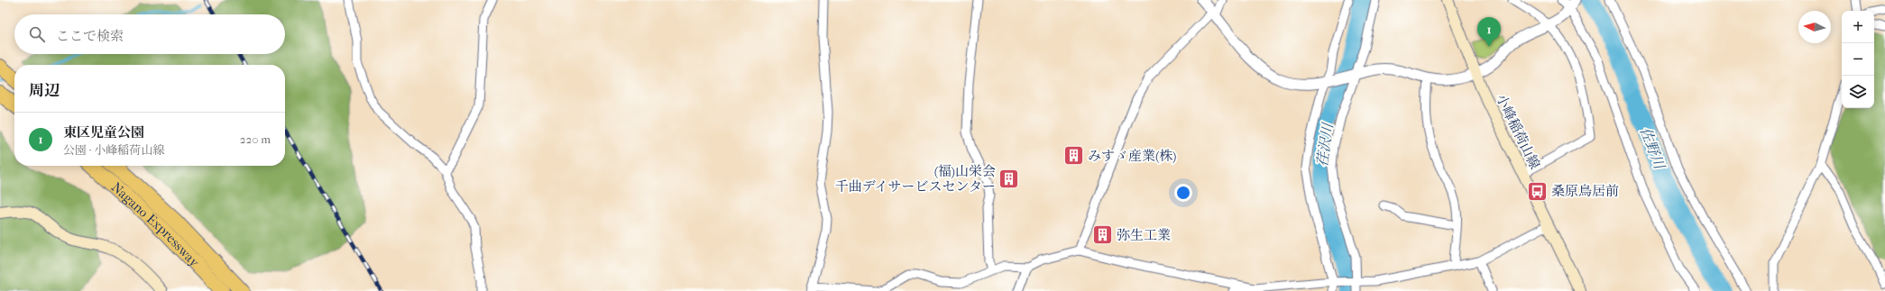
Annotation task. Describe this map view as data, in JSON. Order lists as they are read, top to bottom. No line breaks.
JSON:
{"streets":{"highway":["Nagano Expressway"],"main road":["小峰稲荷山線"]},"water":["荏沢川","佐野川"],"places":{"building":["みすゞ産業(株)","(福)山栄会 千曲デイサービスセンター","弥生工業"],"bus stop":["桑原鳥居前"]},"north":"left","page":{"map_buttons":["+","−"],"search":"ここで検索","pins":"1","heading":"周辺","list":[{"mark":"1","name":"東区児童公園","note":"公園 · 小峰稲荷山線","value":"220 m"}]}}
